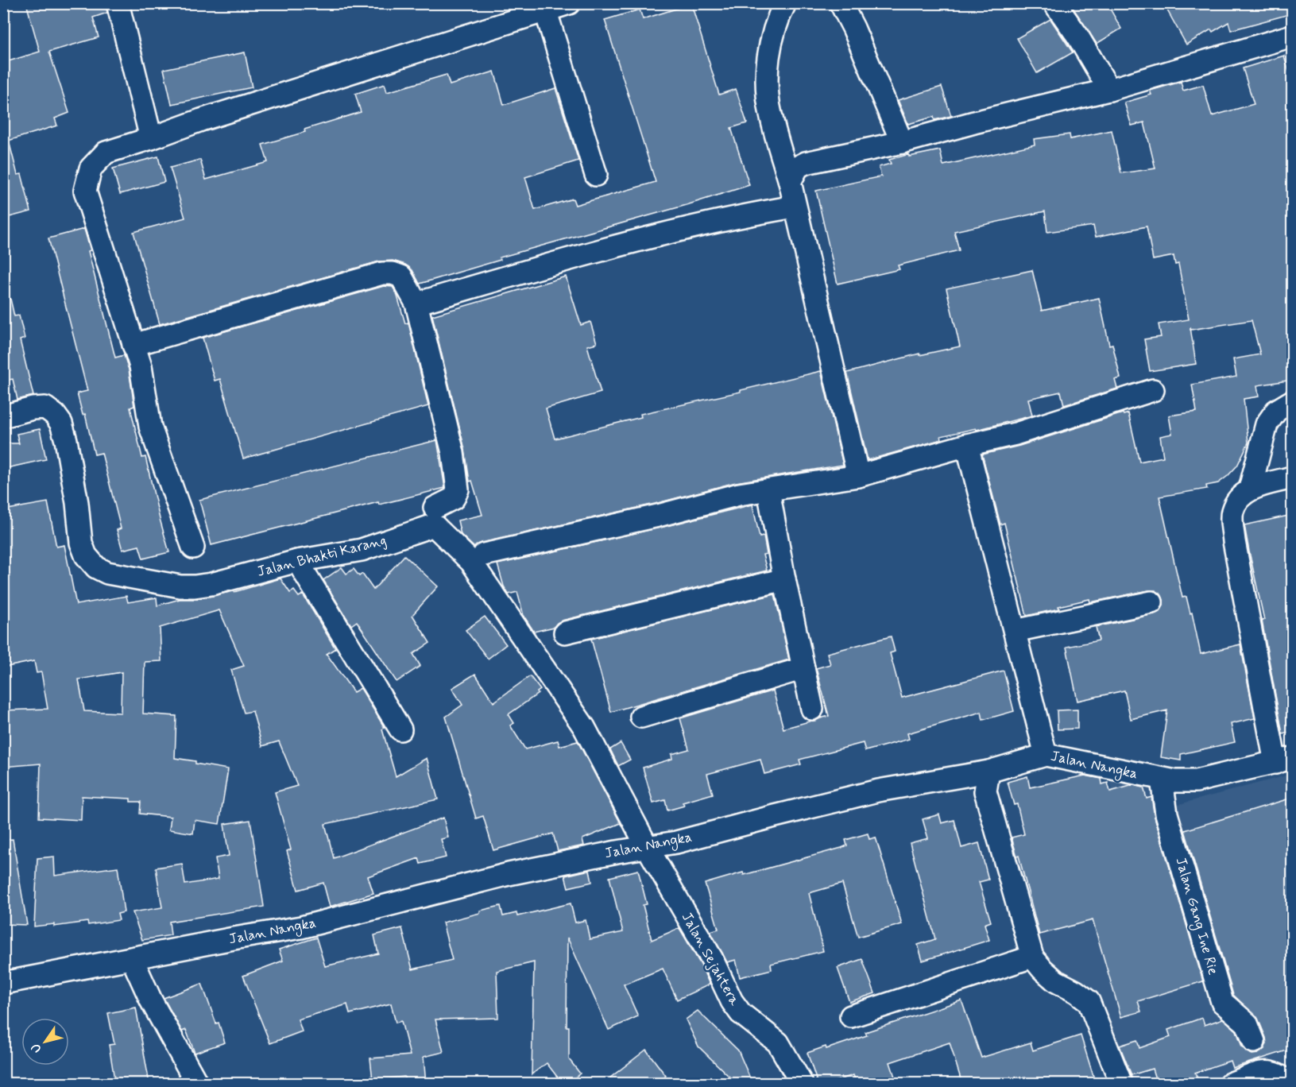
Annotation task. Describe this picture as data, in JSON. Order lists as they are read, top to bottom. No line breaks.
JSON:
{"streets":{"street":["Jalan Bhakti Karang","Jalan Nangka","Jalan Gang Ine Rie","Jalan Sejahtera"]},"crossings":[["Jalan Bhakti Karang","Jalan Nangka"],["Jalan Bhakti Karang","Jalan Sejahtera"],["Jalan Nangka","Jalan Gang Ine Rie"],["Jalan Nangka","Jalan Sejahtera"]],"north":"bottom left"}
